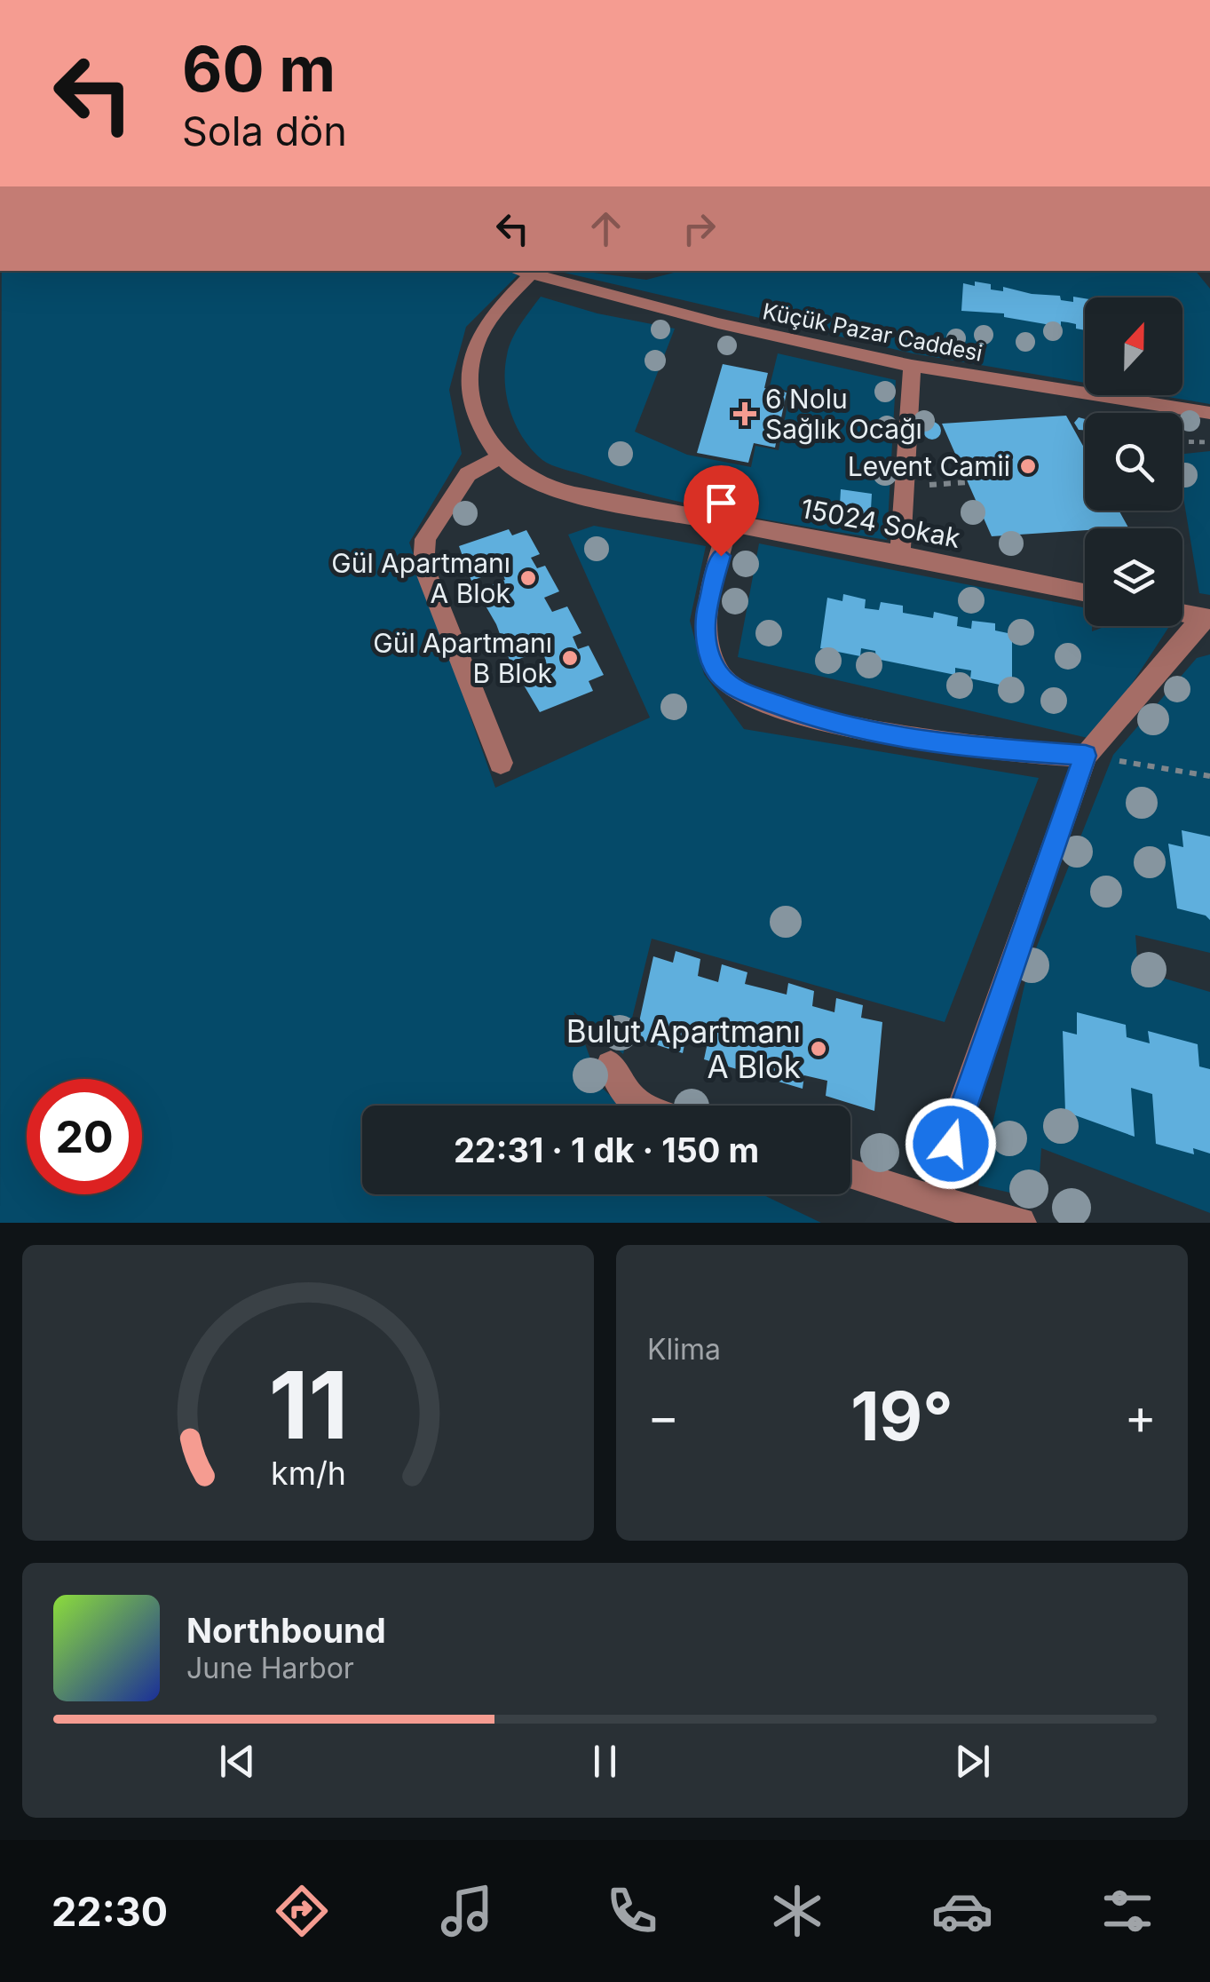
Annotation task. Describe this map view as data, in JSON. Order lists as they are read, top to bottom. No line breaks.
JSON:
{"streets":{"lane":["Küçük Pazar Caddesi","15024 Sokak"]},"places":{"health":["6 Nolu Sağlık Ocağı"],"other":["Levent Camii","Gül Apartmanı A Blok","Gül Apartmanı B Blok","Bulut Apartmanı A Blok"]},"north":"top","page":{"turn":["60 m","Sola dön"],"limit":"20","trip":"22:31 · 1 dk · 150 m","tile":"Klima","heat":["−","19°","+"],"song":["Northbound","June Harbor"],"tabs":"22:30","gauge":["11","km/h"]}}
